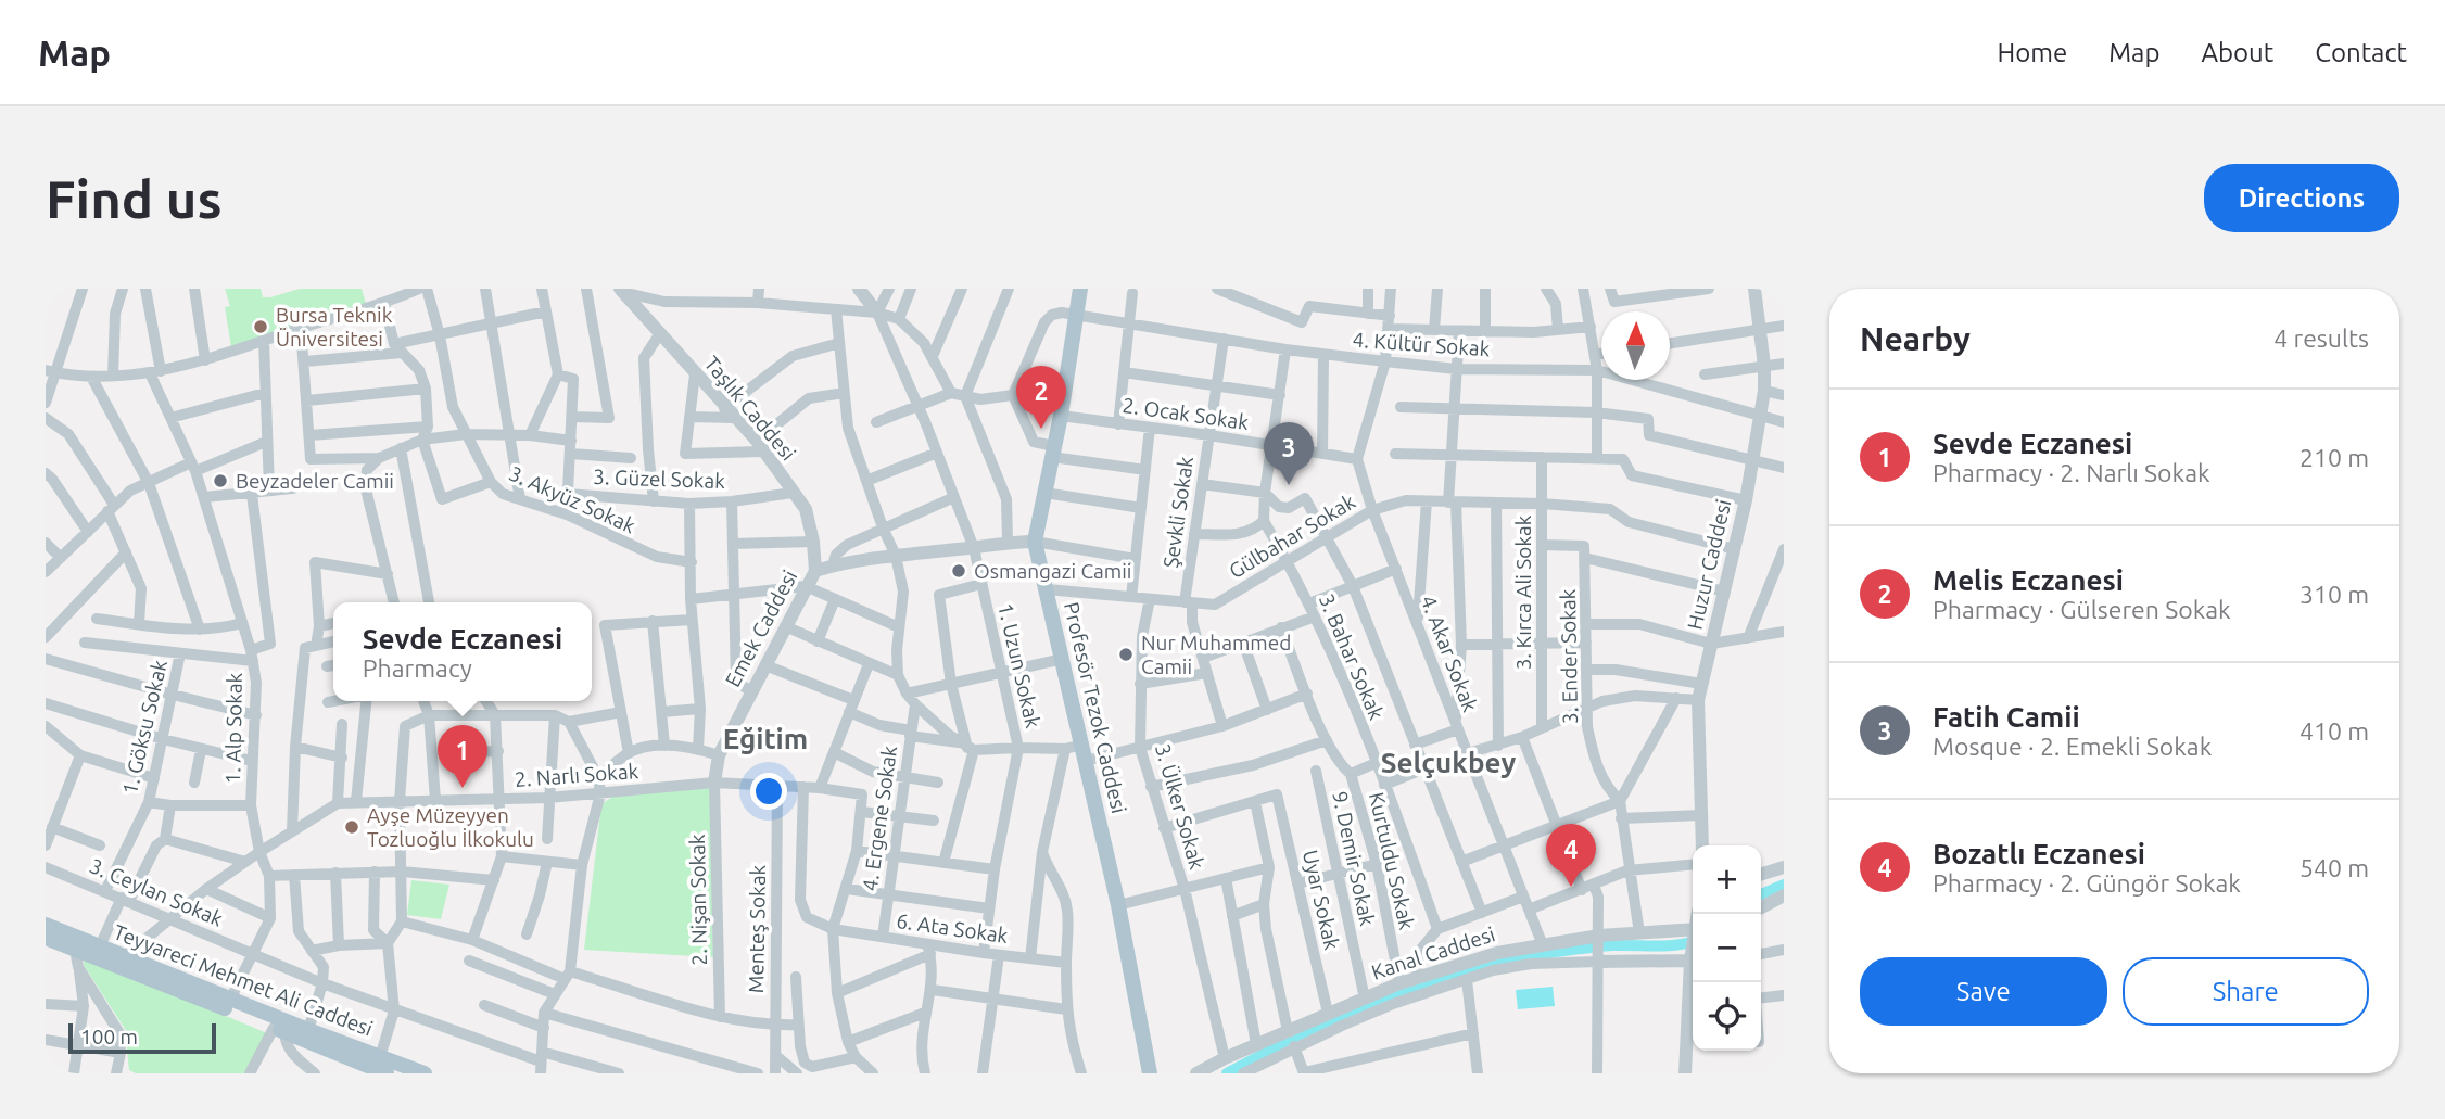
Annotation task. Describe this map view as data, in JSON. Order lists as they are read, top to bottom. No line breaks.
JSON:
{"streets":{"main road":["Profesör Tezok Caddesi","Teyyareci Mehmet Ali Caddesi"],"street":["4. Kültür Sokak","Taşlık Caddesi","2. Ocak Sokak","3. Güzel Sokak","3. Akyüz Sokak","Şevkli Sokak","Gülbahar Sokak","Huzur Caddesi","3. Kırca Ali Sokak","Emek Caddesi","4. Akar Sokak","3. Bahar Sokak","3. Ender Sokak","1. Uzun Sokak","1. Göksu Sokak","1. Alp Sokak","2. Narlı Sokak","3. Ülker Sokak","4. Ergene Sokak","9. Demir Sokak","Kurtuldu Sokak","3. Ceylan Sokak","2. Nişan Sokak","Uyar Sokak","6. Ata Sokak","Menteş Sokak","Kanal Caddesi"]},"crossings":[["4. Kültür Sokak","Şevkli Sokak"],["4. Kültür Sokak","Huzur Caddesi"],["4. Kültür Sokak","Profesör Tezok Caddesi"],["Taşlık Caddesi","3. Güzel Sokak"],["Taşlık Caddesi","Emek Caddesi"],["2. Ocak Sokak","Şevkli Sokak"],["2. Ocak Sokak","4. Akar Sokak"],["2. Ocak Sokak","Profesör Tezok Caddesi"],["Şevkli Sokak","Gülbahar Sokak"],["Gülbahar Sokak","Huzur Caddesi"],["Gülbahar Sokak","3. Kırca Ali Sokak"],["Gülbahar Sokak","4. Akar Sokak"],["Gülbahar Sokak","3. Bahar Sokak"],["Gülbahar Sokak","Profesör Tezok Caddesi"],["Gülbahar Sokak","3. Ülker Sokak"],["Emek Caddesi","1. Uzun Sokak"],["Emek Caddesi","Profesör Tezok Caddesi"],["Emek Caddesi","2. Narlı Sokak"],["Emek Caddesi","2. Nişan Sokak"],["4. Akar Sokak","Kanal Caddesi"],["3. Bahar Sokak","Kurtuldu Sokak"],["1. Uzun Sokak","6. Ata Sokak"],["1. Göksu Sokak","3. Ceylan Sokak"],["1. Alp Sokak","2. Narlı Sokak"],["1. Alp Sokak","3. Ceylan Sokak"],["1. Alp Sokak","Teyyareci Mehmet Ali Caddesi"],["2. Narlı Sokak","3. Ceylan Sokak"],["2. Narlı Sokak","2. Nişan Sokak"],["2. Narlı Sokak","Menteş Sokak"],["2. Narlı Sokak","Teyyareci Mehmet Ali Caddesi"],["3. Ülker Sokak","Kanal Caddesi"],["4. Ergene Sokak","6. Ata Sokak"],["9. Demir Sokak","Kanal Caddesi"],["Kurtuldu Sokak","Kanal Caddesi"],["Uyar Sokak","Kanal Caddesi"]],"districts":["Eğitim","Selçukbey"],"places":["Bursa Teknik Üniversitesi","Beyzadeler Camii","Osmangazi Camii","Nur Muhammed Camii","Ayşe Müzeyyen Tozluoğlu İlkokulu"],"scale_bar":"100 m","north":"top","page":{"header":"Map","nav":["Home","Map","About","Contact"],"buttons":["Directions",["Save","Share"]],"title":"Find us","heading":["Nearby","4 results"],"pins":["2","3","1","4"],"list":[{"mark":"1","name":"Sevde Eczanesi","note":"Pharmacy · 2. Narlı Sokak","value":"210 m"},{"mark":"2","name":"Melis Eczanesi","note":"Pharmacy · Gülseren Sokak","value":"310 m"},{"mark":"3","name":"Fatih Camii","note":"Mosque · 2. Emekli Sokak","value":"410 m"},{"mark":"4","name":"Bozatlı Eczanesi","note":"Pharmacy · 2. Güngör Sokak","value":"540 m"}],"popup":["Sevde Eczanesi","Pharmacy"],"map_buttons":["+","−"],"scale":"100 m"}}
